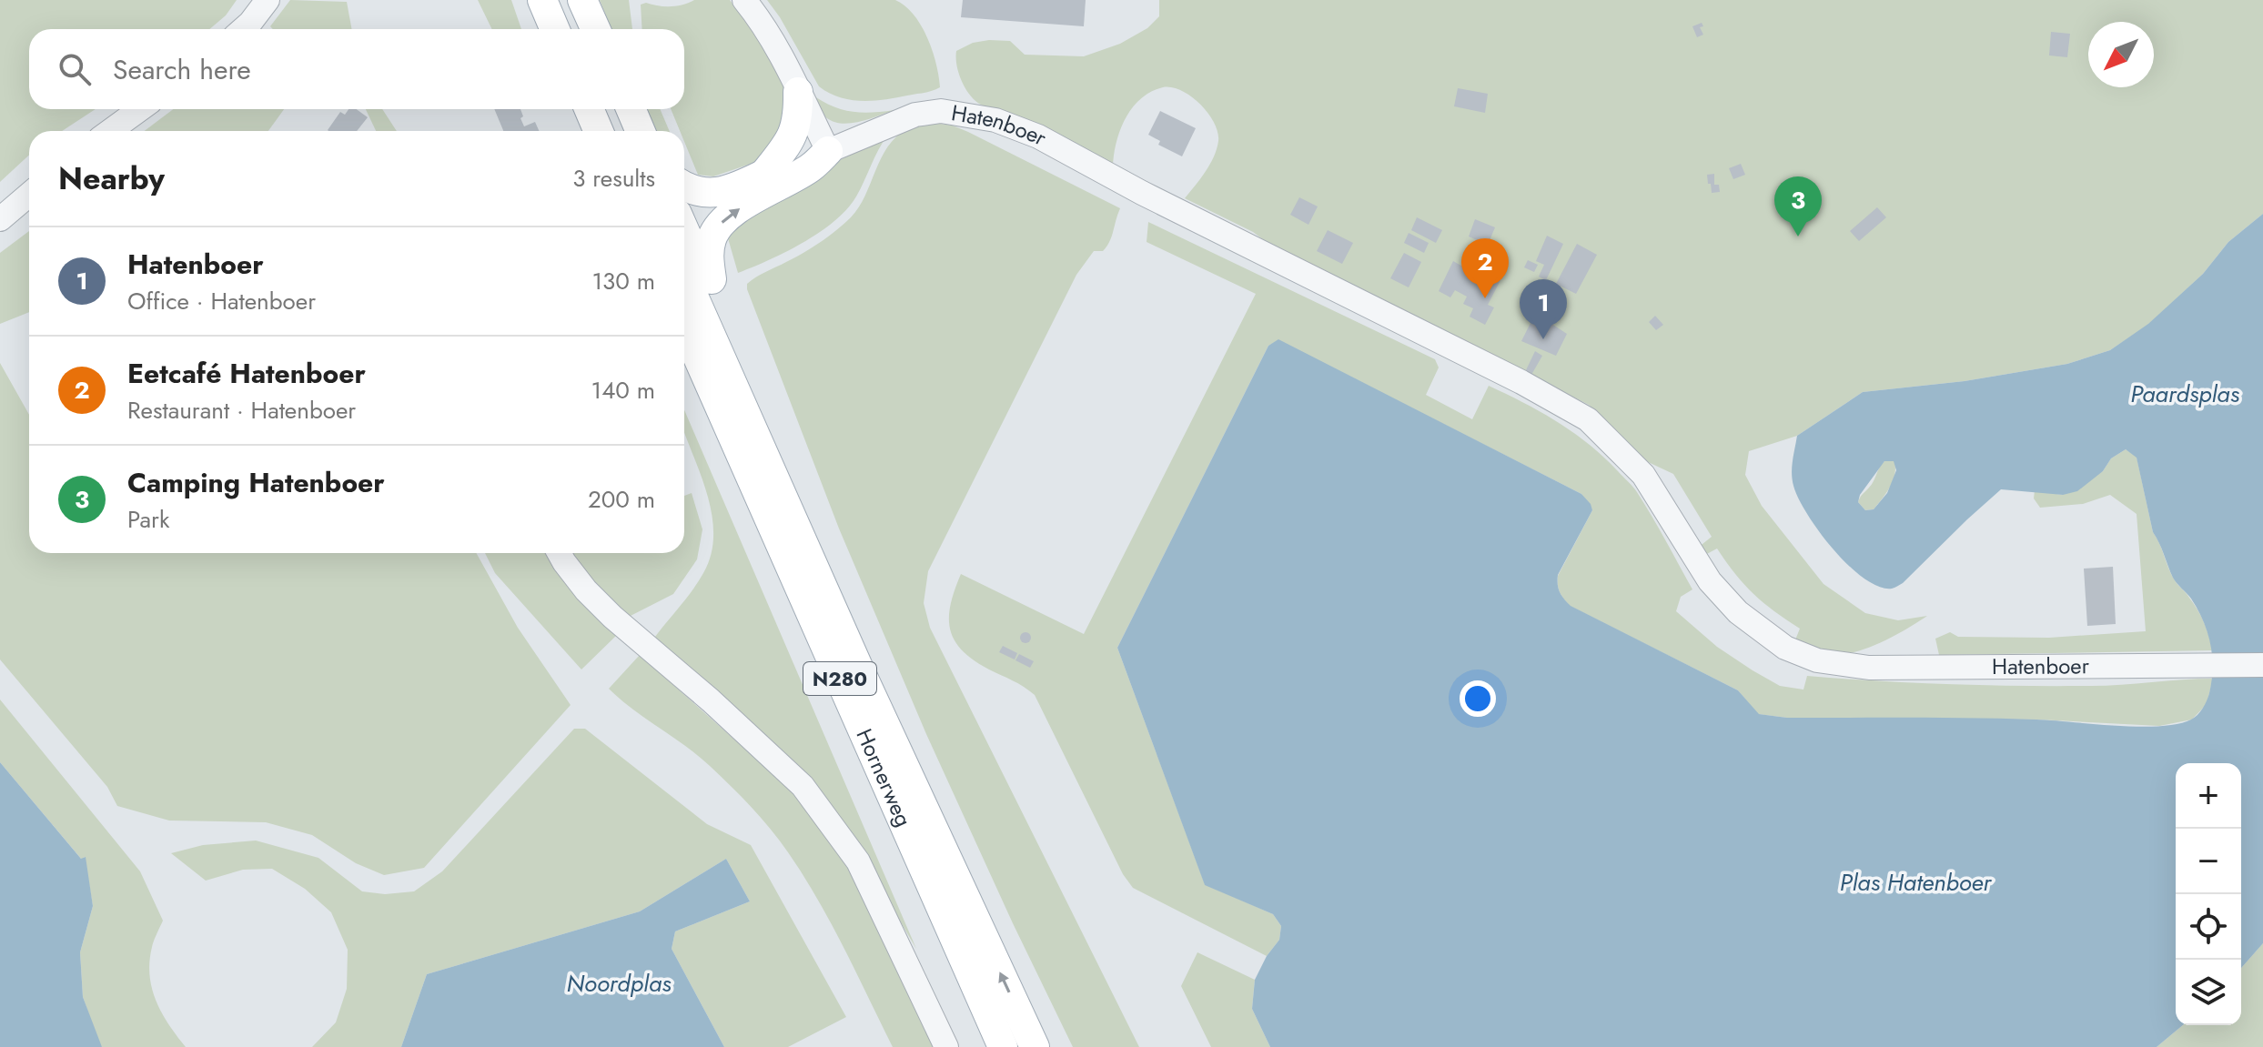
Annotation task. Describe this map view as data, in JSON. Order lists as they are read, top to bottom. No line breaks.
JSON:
{"streets":{"main road":["N280","Hornerweg"],"street":["Hatenboer"]},"water":["Paardsplas","Plas Hatenboer","Noordplas"],"north":"bottom left","page":{"search":"Search here","heading":["Nearby","3 results"],"pins":["3","2","1"],"list":[{"mark":"1","name":"Hatenboer","note":"Office · Hatenboer","value":"130 m"},{"mark":"2","name":"Eetcafé Hatenboer","note":"Restaurant · Hatenboer","value":"140 m"},{"mark":"3","name":"Camping Hatenboer","note":"Park","value":"200 m"}],"map_buttons":["+","−"]}}
